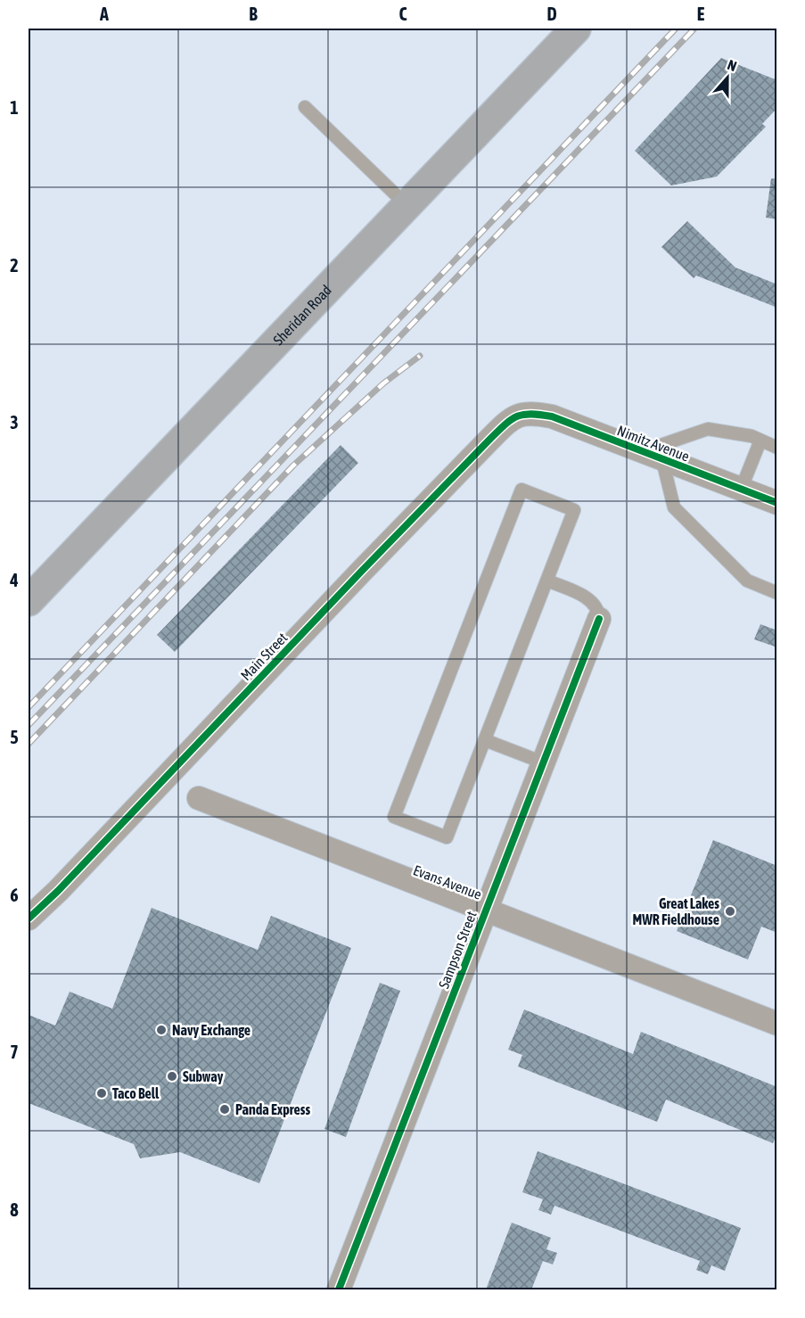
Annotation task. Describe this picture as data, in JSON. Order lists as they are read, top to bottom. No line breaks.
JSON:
{"streets":{"highway":["Sheridan Road"],"street":["Nimitz Avenue","Main Street","Evans Avenue","Sampson Street"]},"crossings":[["Nimitz Avenue","Main Street"],["Evans Avenue","Sampson Street"]],"places":["Great Lakes MWR Fieldhouse","Navy Exchange","Subway","Taco Bell","Panda Express"],"north":"top","grid":{"columns":["A","B","C","D","E"],"rows":["1","2","3","4","5","6","7","8"]}}
